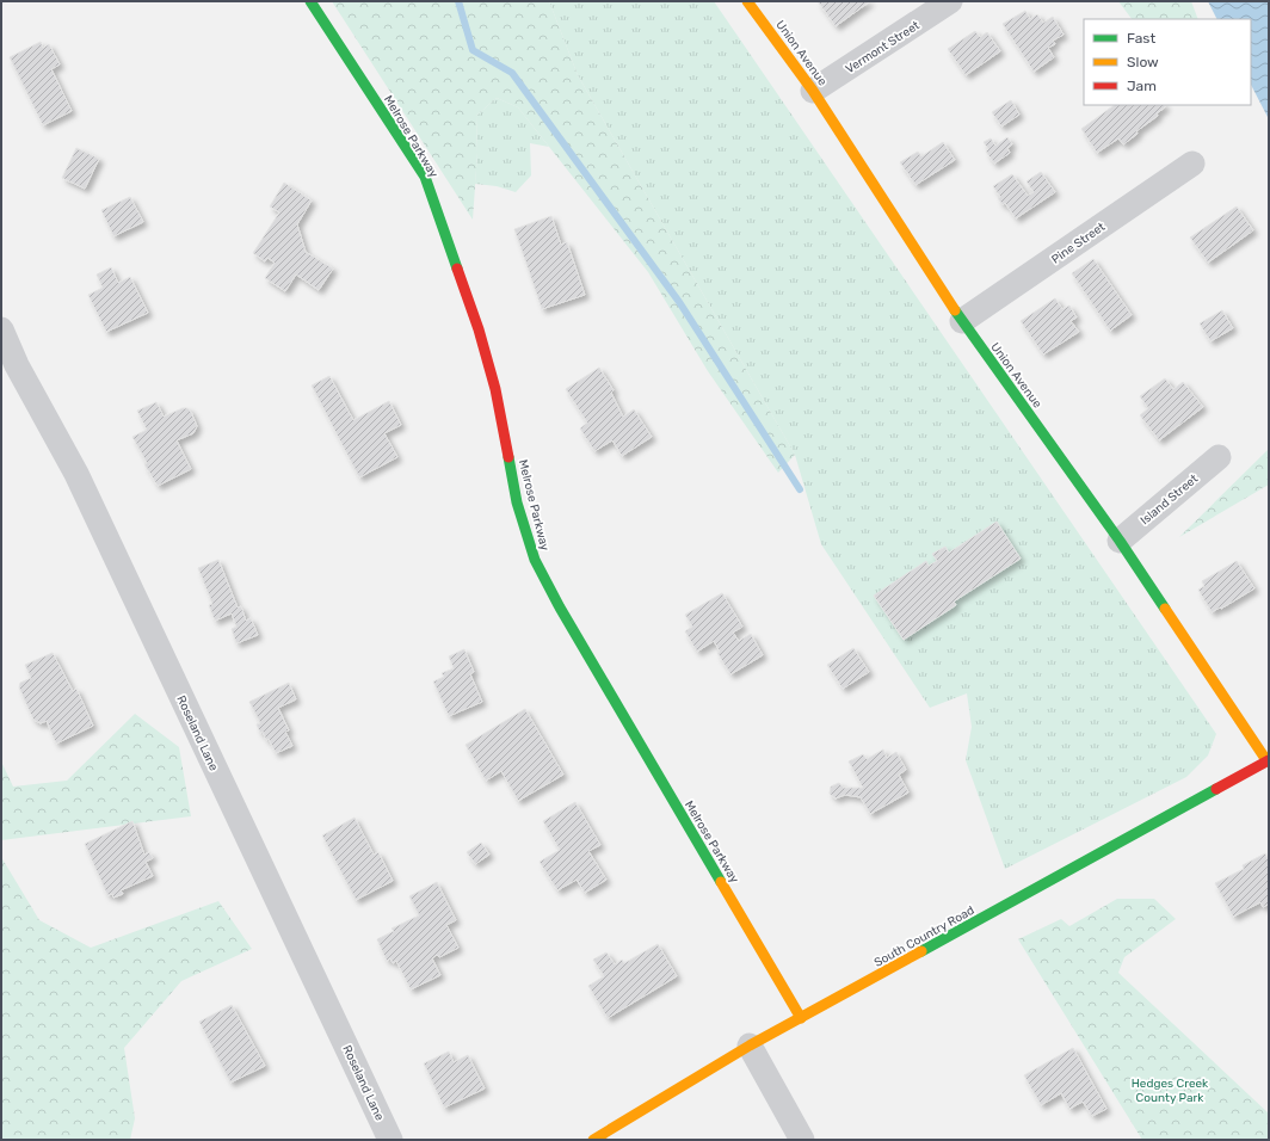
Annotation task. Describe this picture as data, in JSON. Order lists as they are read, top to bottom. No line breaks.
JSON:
{"streets":{"street":["Vermont Street","Union Avenue","Melrose Parkway","Pine Street","Island Street","Roseland Lane","South Country Road"]},"crossings":[["Vermont Street","Union Avenue"],["Union Avenue","Pine Street"],["Union Avenue","Island Street"],["Union Avenue","South Country Road"],["Melrose Parkway","South Country Road"]],"parks":["Hedges Creek County Park"],"legend":["Fast","Slow","Jam"]}
